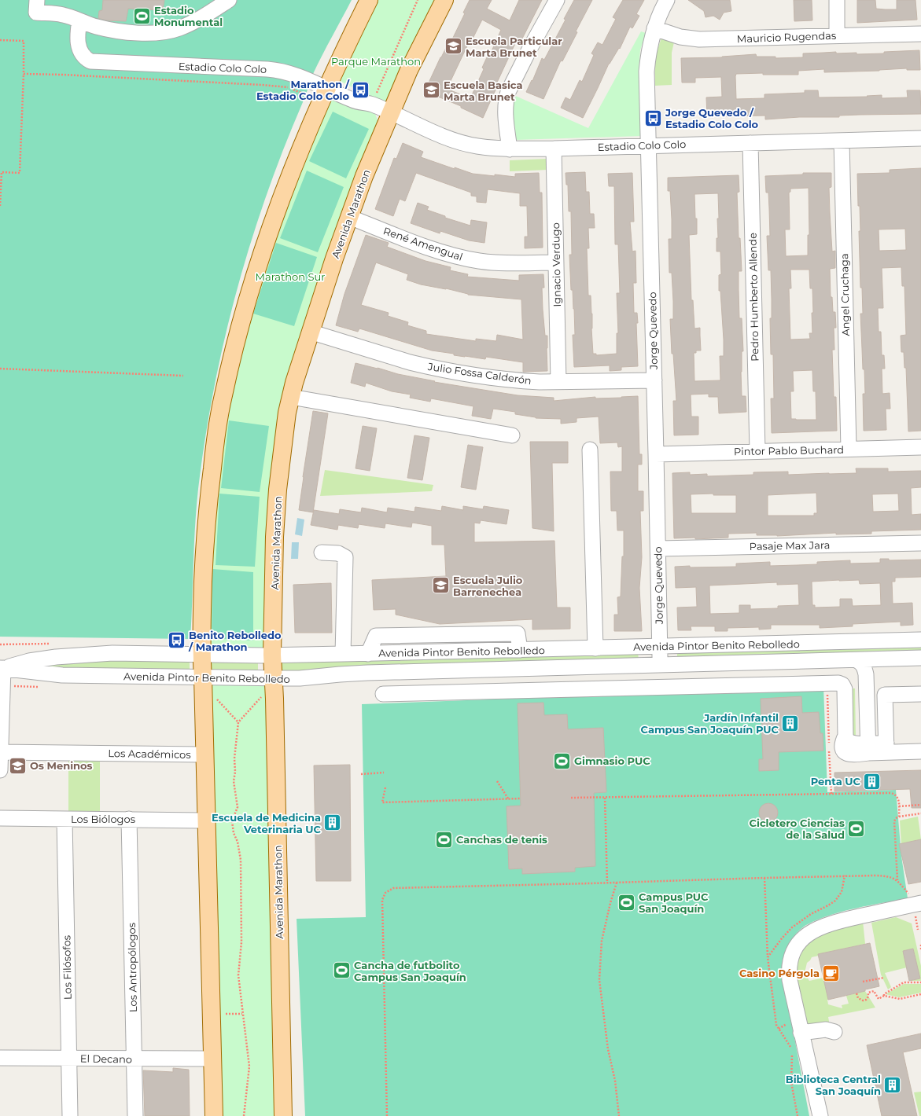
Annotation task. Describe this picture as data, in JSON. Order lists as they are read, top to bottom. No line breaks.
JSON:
{"streets":{"main road":["Avenida Marathon"],"street":["Mauricio Rugendas","Estadio Colo Colo","René Amengual","Ignacio Verdugo","Angel Cruchaga","Pedro Humberto Allende","Jorge Quevedo","Julio Fossa Calderón","Pintor Pablo Buchard","Pasaje Max Jara","Avenida Pintor Benito Rebolledo","Los Académicos","Los Biólogos","Los Filósofos","Los Antropólogos","El Decano"]},"crossings":[["Mauricio Rugendas","Jorge Quevedo"],["Estadio Colo Colo","Avenida Marathon"],["Estadio Colo Colo","Ignacio Verdugo"],["Estadio Colo Colo","Angel Cruchaga"],["Estadio Colo Colo","Pedro Humberto Allende"],["Estadio Colo Colo","Jorge Quevedo"],["Avenida Marathon","René Amengual"],["Avenida Marathon","Julio Fossa Calderón"],["Avenida Marathon","Avenida Pintor Benito Rebolledo"],["René Amengual","Ignacio Verdugo"],["Ignacio Verdugo","Julio Fossa Calderón"],["Angel Cruchaga","Pintor Pablo Buchard"],["Pedro Humberto Allende","Pintor Pablo Buchard"],["Jorge Quevedo","Julio Fossa Calderón"],["Jorge Quevedo","Pintor Pablo Buchard"],["Jorge Quevedo","Pasaje Max Jara"],["Jorge Quevedo","Avenida Pintor Benito Rebolledo"],["Los Biólogos","Los Filósofos"],["Los Biólogos","Los Antropólogos"],["Los Filósofos","El Decano"],["Los Antropólogos","El Decano"]],"parks":["Parque Marathon","Marathon Sur"],"places":{"sports":["Estadio Monumental","Gimnasio PUC","Cicletero Ciencias de la Salud","Canchas de tenis","Campus PUC San Joaquín","Cancha de futbolito Campus San Joaquín"],"school or university":["Escuela Particular Marta Brunet","Escuela Basica Marta Brunet","Escuela Julio Barrenechea","Os Meninos"],"bus stop":["Marathon / Estadio Colo Colo","Jorge Quevedo / Estadio Colo Colo","Benito Rebolledo / Marathon"],"building":["Jardín Infantil Campus San Joaquín PUC","Penta UC","Escuela de Medicina Veterinaria UC","Biblioteca Central San Joaquín"],"cafe":["Casino Pérgola"]}}
